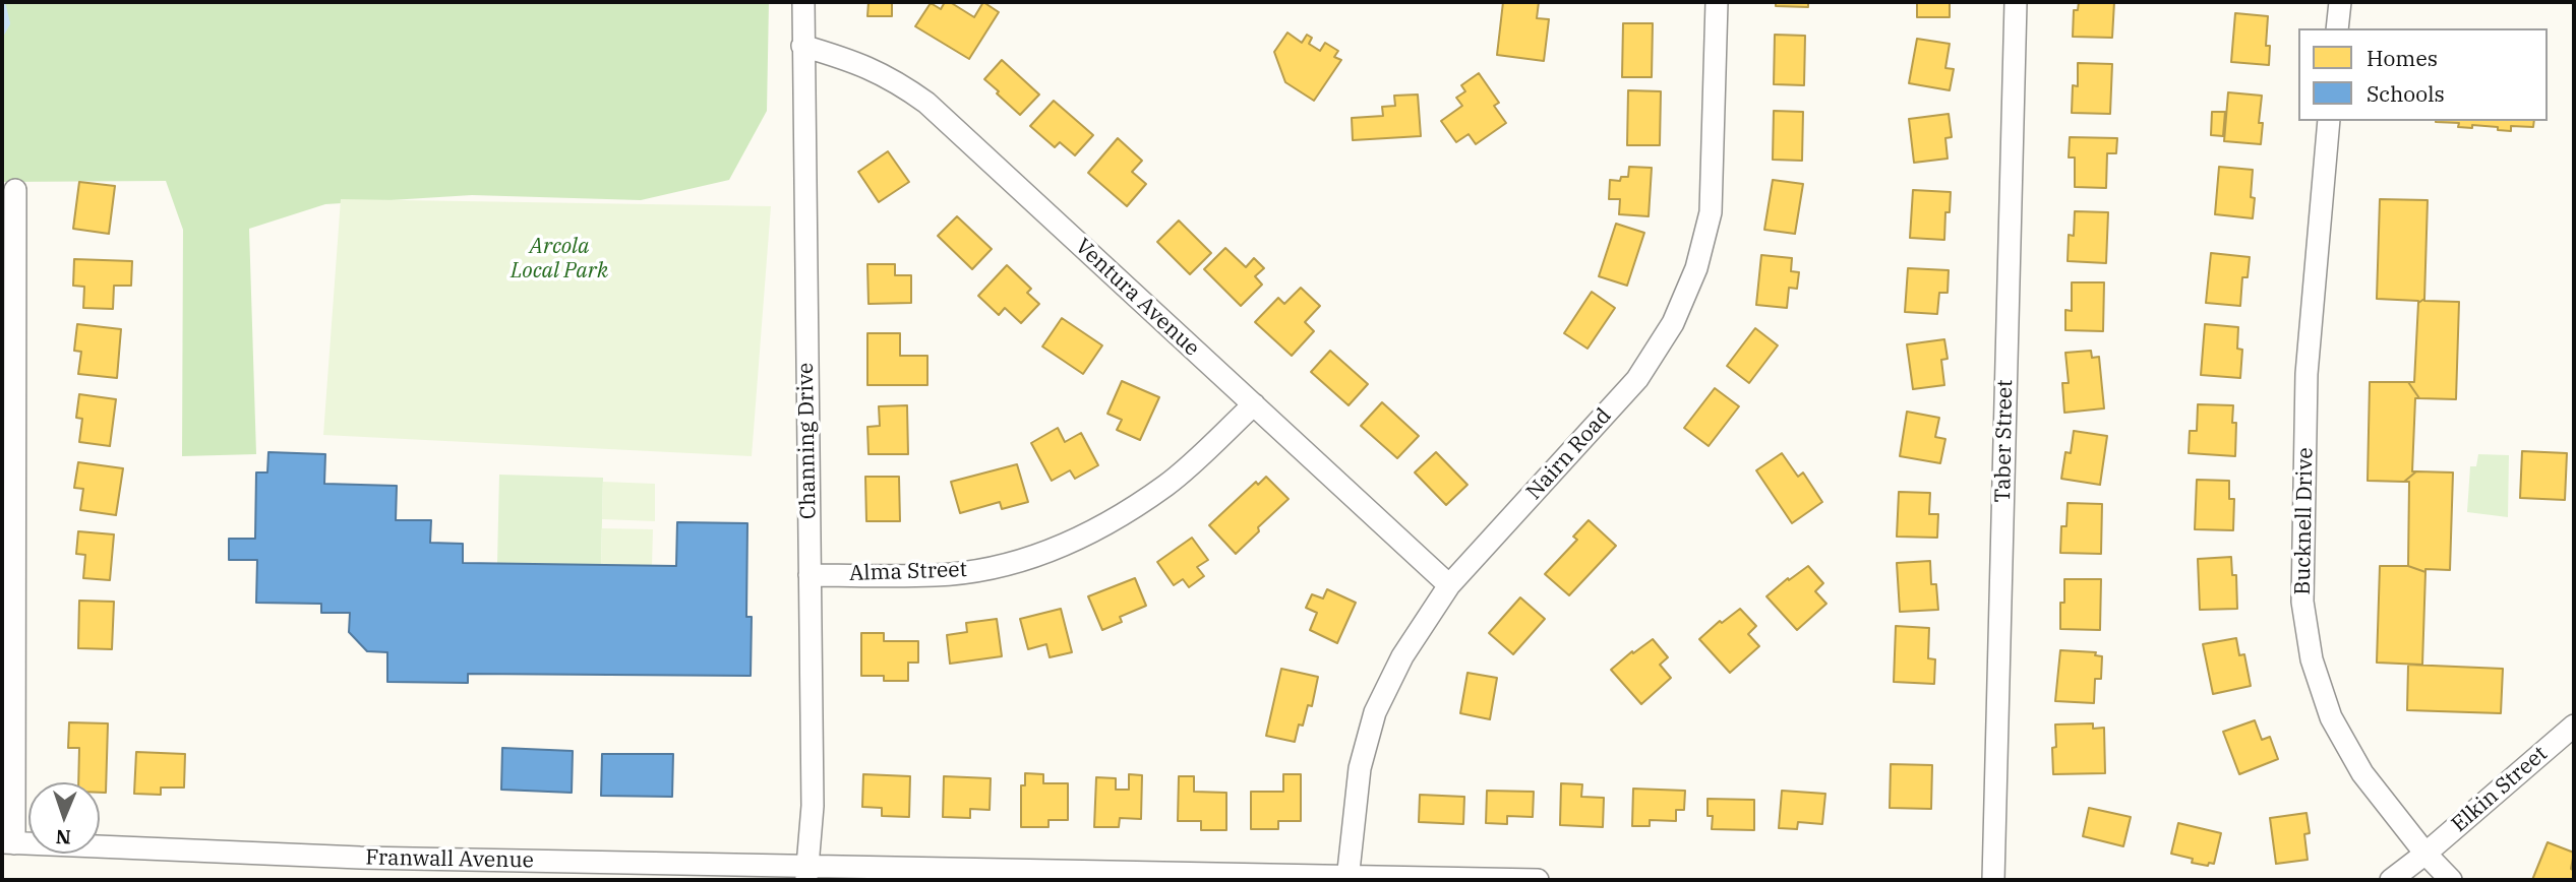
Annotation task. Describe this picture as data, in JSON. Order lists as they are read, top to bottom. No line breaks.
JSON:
{"streets":{"street":["Ventura Avenue","Channing Drive","Taber Street","Nairn Road","Bucknell Drive","Alma Street","Elkin Street","Franwall Avenue"]},"crossings":[["Ventura Avenue","Channing Drive"],["Ventura Avenue","Nairn Road"],["Ventura Avenue","Alma Street"],["Channing Drive","Alma Street"],["Channing Drive","Franwall Avenue"],["Nairn Road","Franwall Avenue"],["Bucknell Drive","Elkin Street"]],"parks":["Arcola Local Park"],"legend":["Homes","Schools"],"north":"bottom"}
